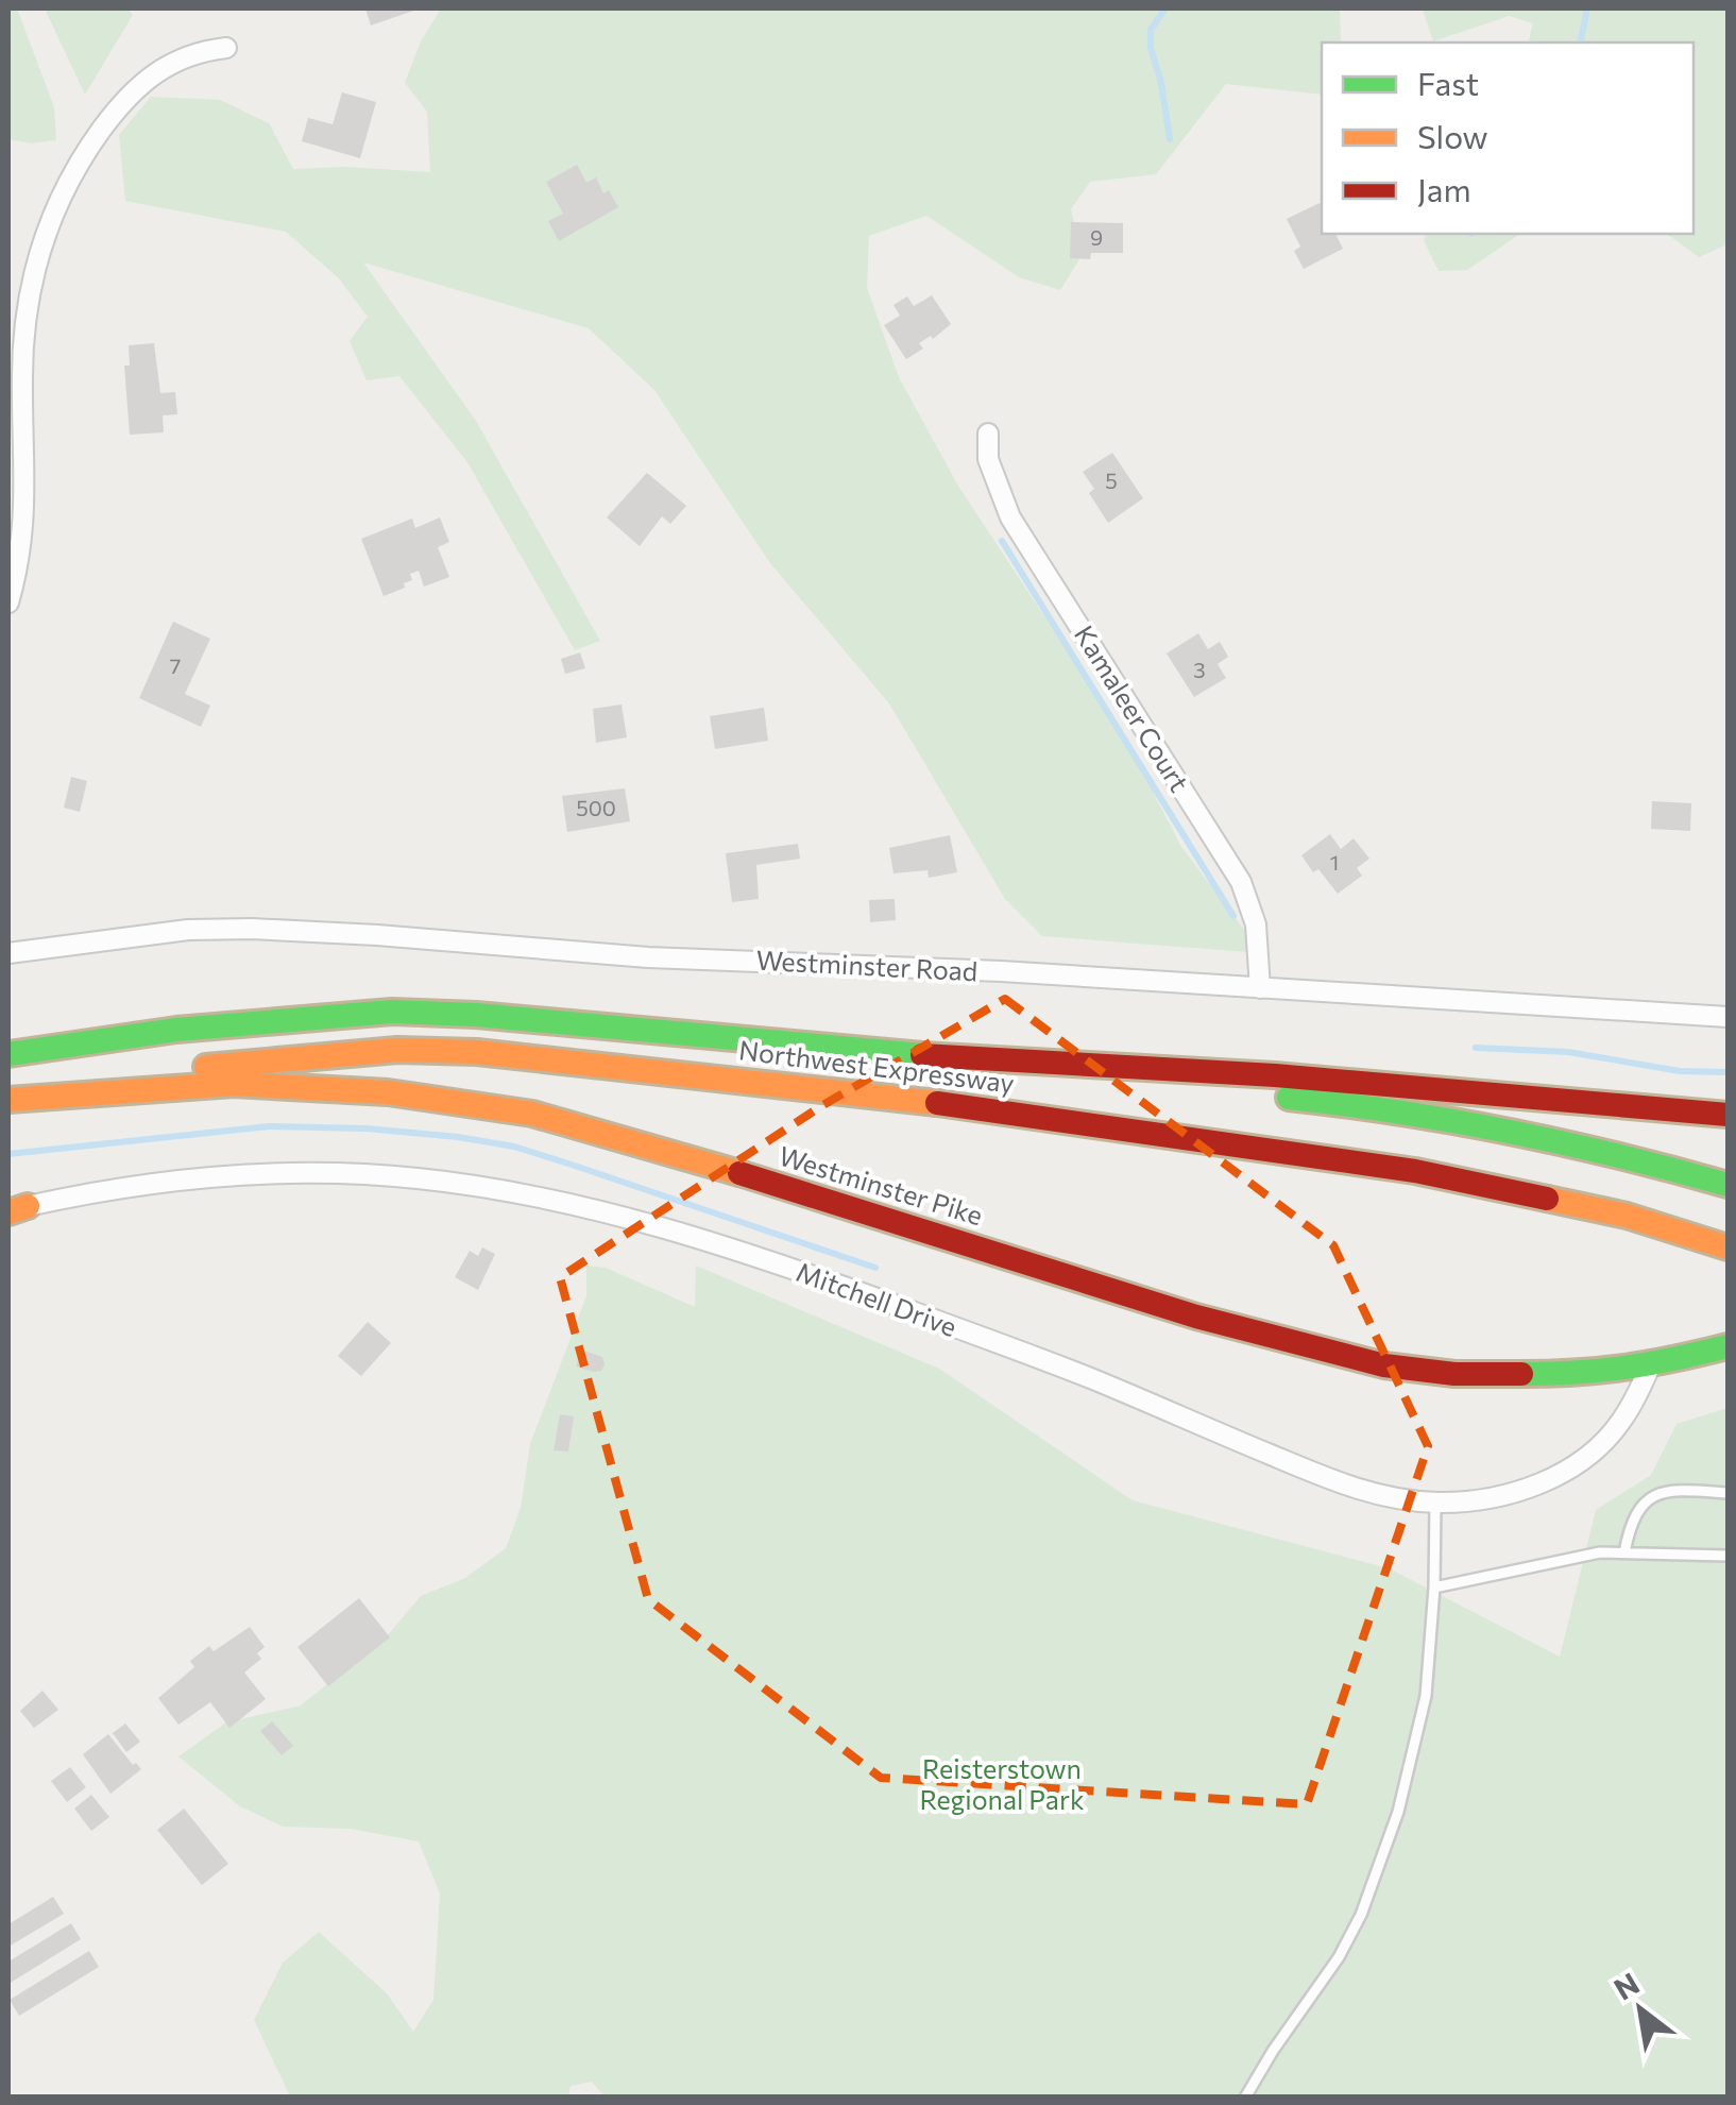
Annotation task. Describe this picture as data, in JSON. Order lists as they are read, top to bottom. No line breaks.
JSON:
{"streets":{"highway":["Northwest Expressway","Westminster Pike"],"street":["Kamaleer Court","Westminster Road","Mitchell Drive"]},"crossings":[["Kamaleer Court","Westminster Road"],["Northwest Expressway","Westminster Pike"],["Westminster Pike","Mitchell Drive"]],"parks":["Reisterstown Regional Park"],"house_numbers":["9","5","7","3","500","1"],"legend":["Fast","Slow","Jam"],"north":"top left"}
